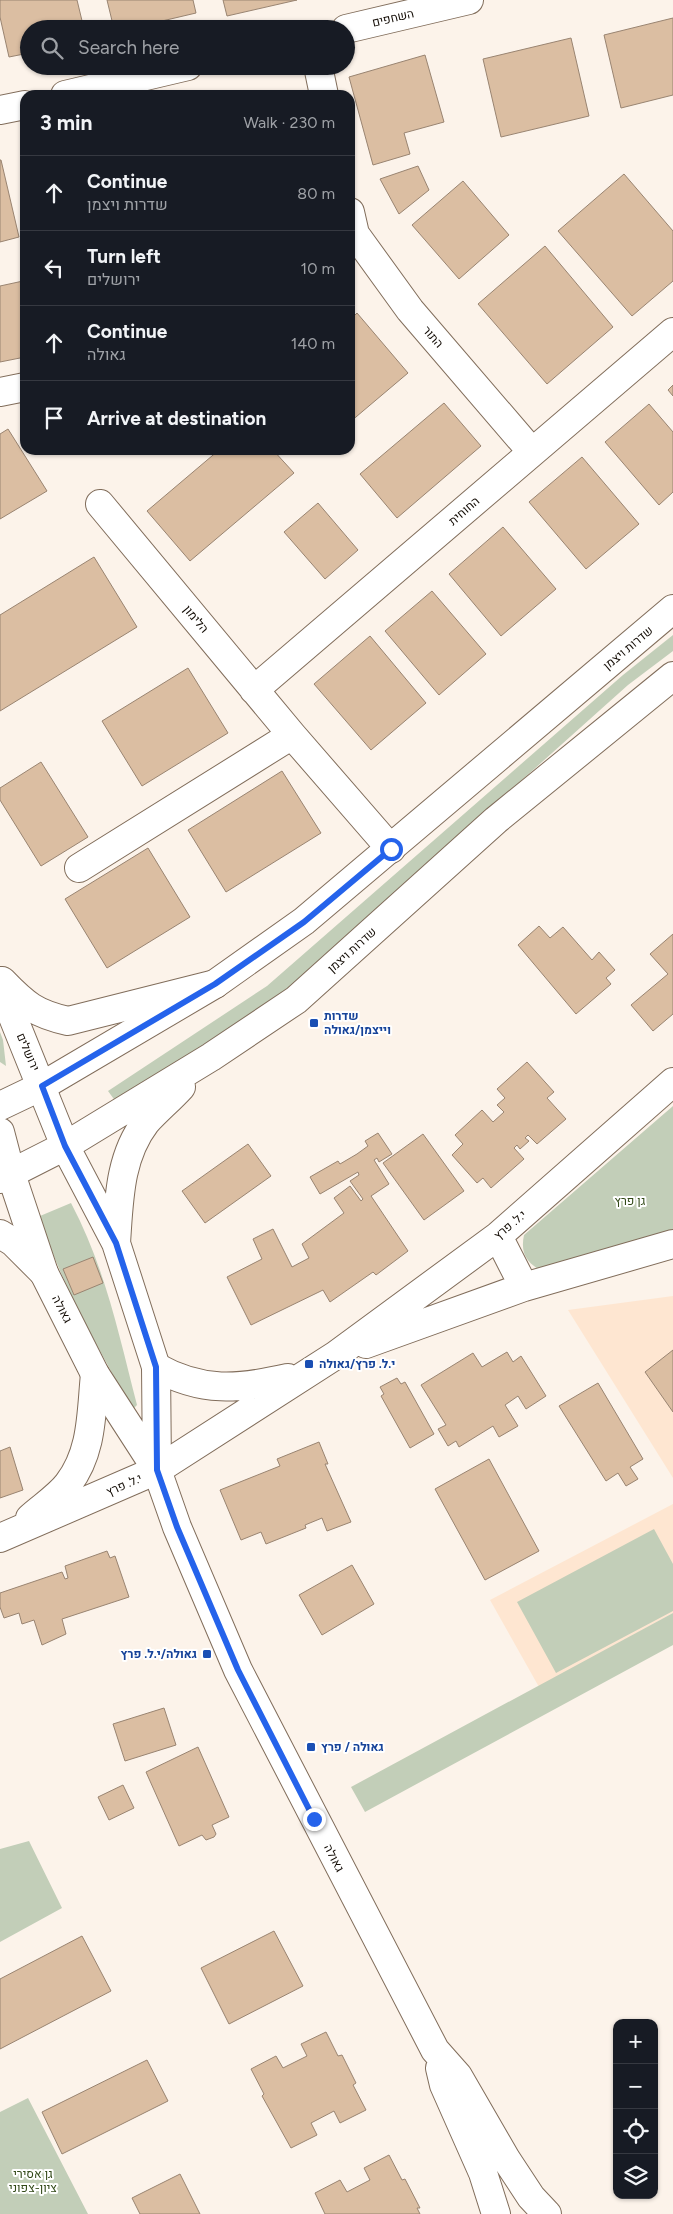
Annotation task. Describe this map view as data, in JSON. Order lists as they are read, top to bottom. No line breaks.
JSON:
{"streets":{"street":["השחפים","התור","החוחית","הלימון","שדרות ויצמן","ירושלים","י.ל. פרץ","גאולה"]},"crossings":[["התור","החוחית"],["החוחית","הלימון"],["הלימון","שדרות ויצמן"],["שדרות ויצמן","ירושלים"],["שדרות ויצמן","גאולה"],["ירושלים","גאולה"],["י.ל. פרץ","גאולה"]],"parks":["גן פרץ","גן אסירי ציון-צפוני"],"places":{"transit":["שדרות וייצמן/גאולה","י.ל. פרץ/גאולה","גאולה/י.ל. פרץ","גאולה / פרץ"]},"page":{"search":"Search here","heading":["3 min","Walk · 230 m"],"list":[["Continue","שדרות ויצמן","80 m"],["Turn left","ירושלים","10 m"],["Continue","גאולה","140 m"],"Arrive at destination"],"map_buttons":["+","−"]}}
